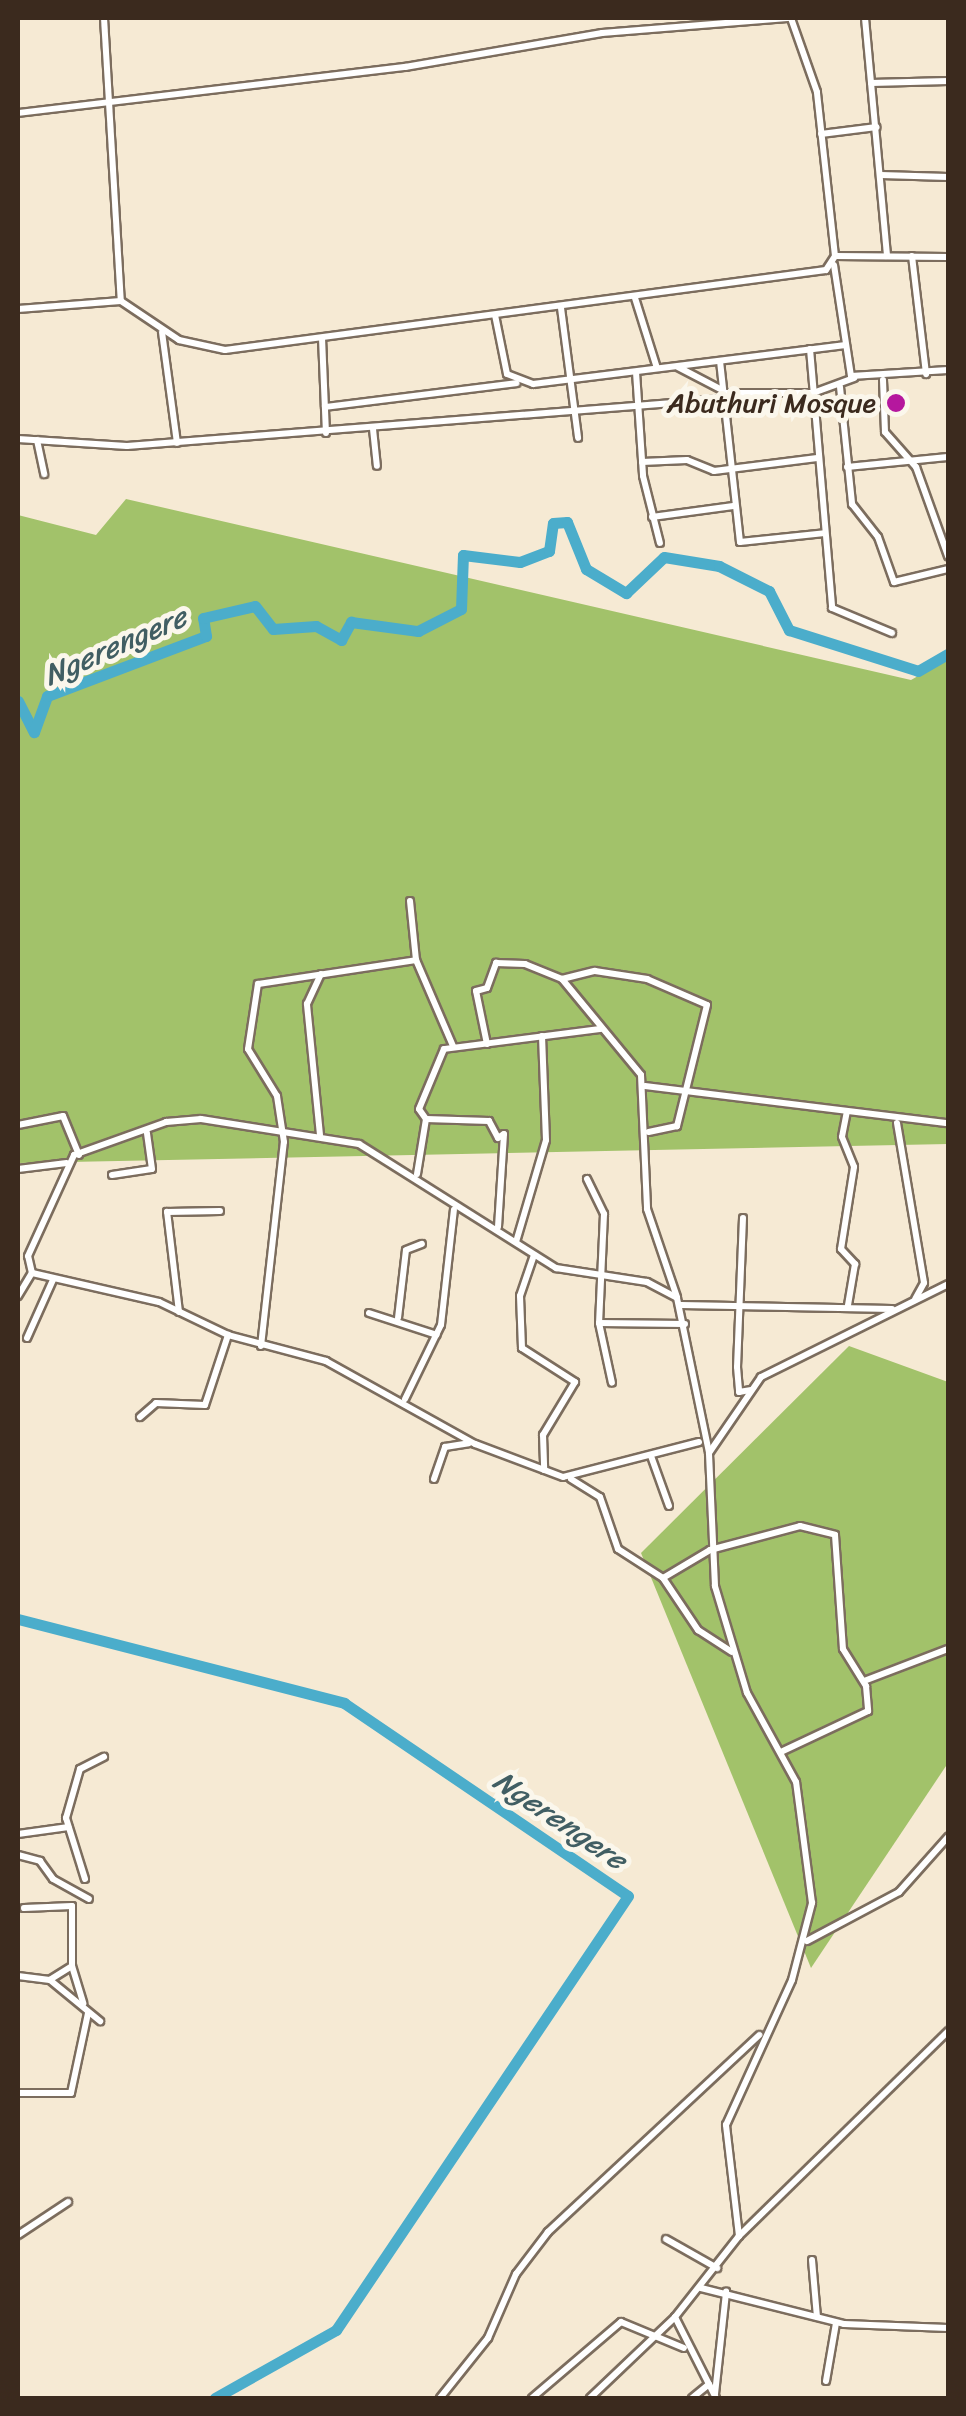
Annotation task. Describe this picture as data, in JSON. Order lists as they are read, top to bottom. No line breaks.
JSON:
{"water":["Ngerengere"],"places":["Abuthuri Mosque"]}
